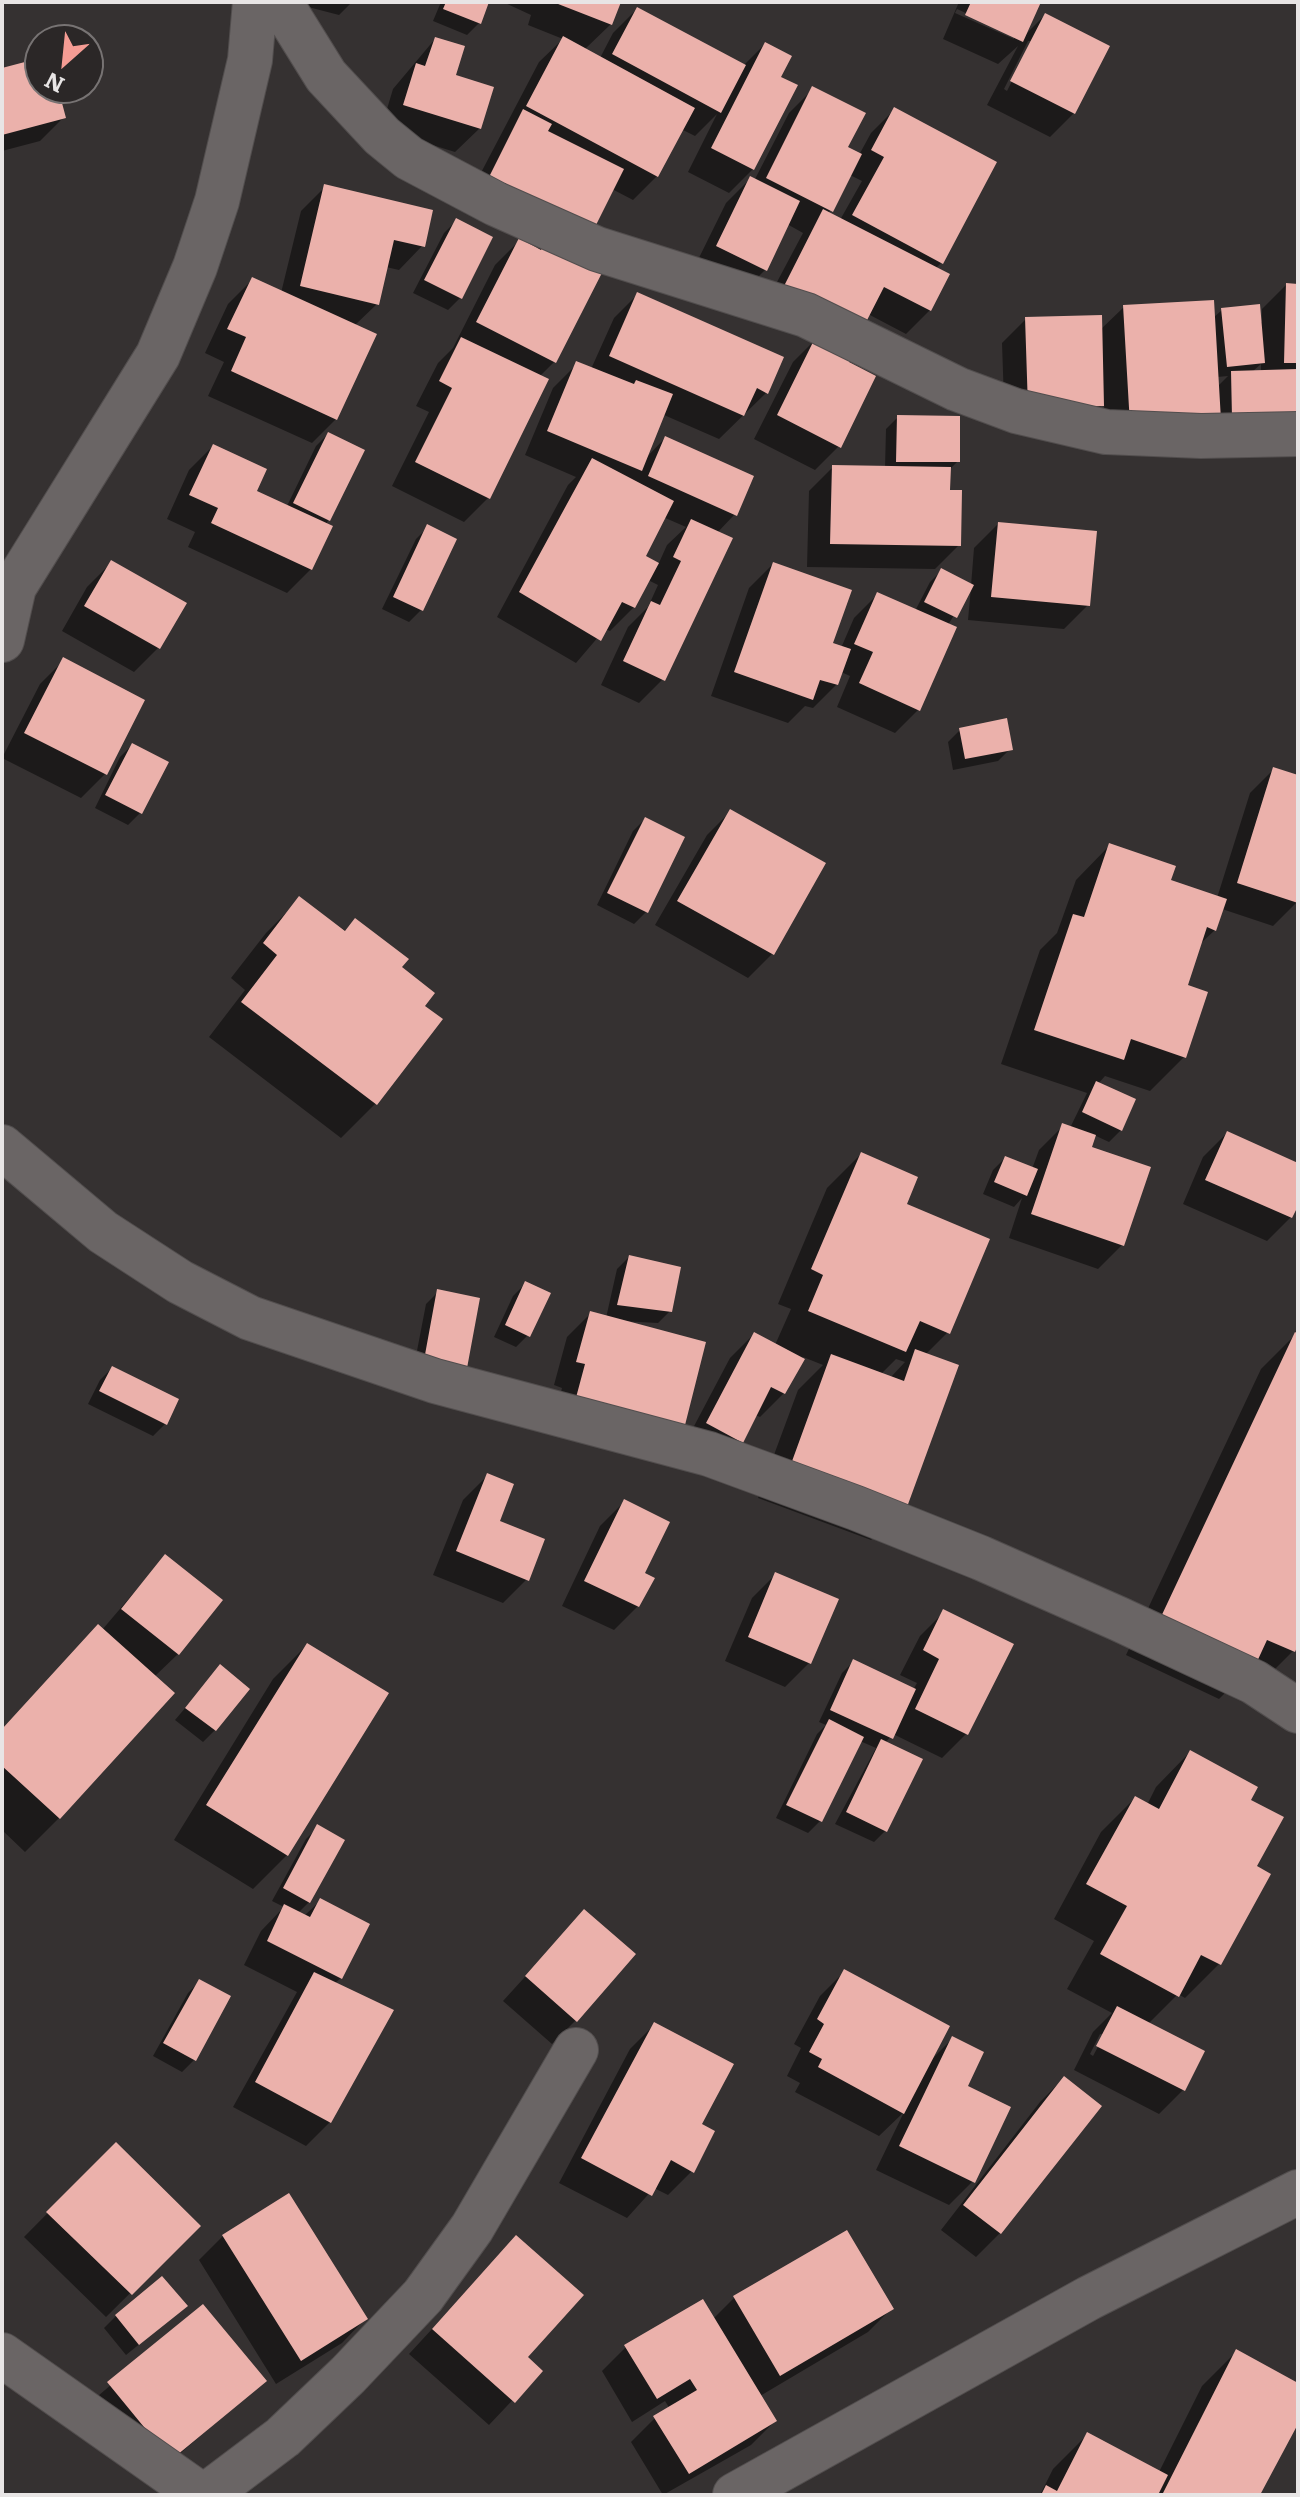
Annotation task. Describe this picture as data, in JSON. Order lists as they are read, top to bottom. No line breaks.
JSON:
{"north":"bottom left"}
